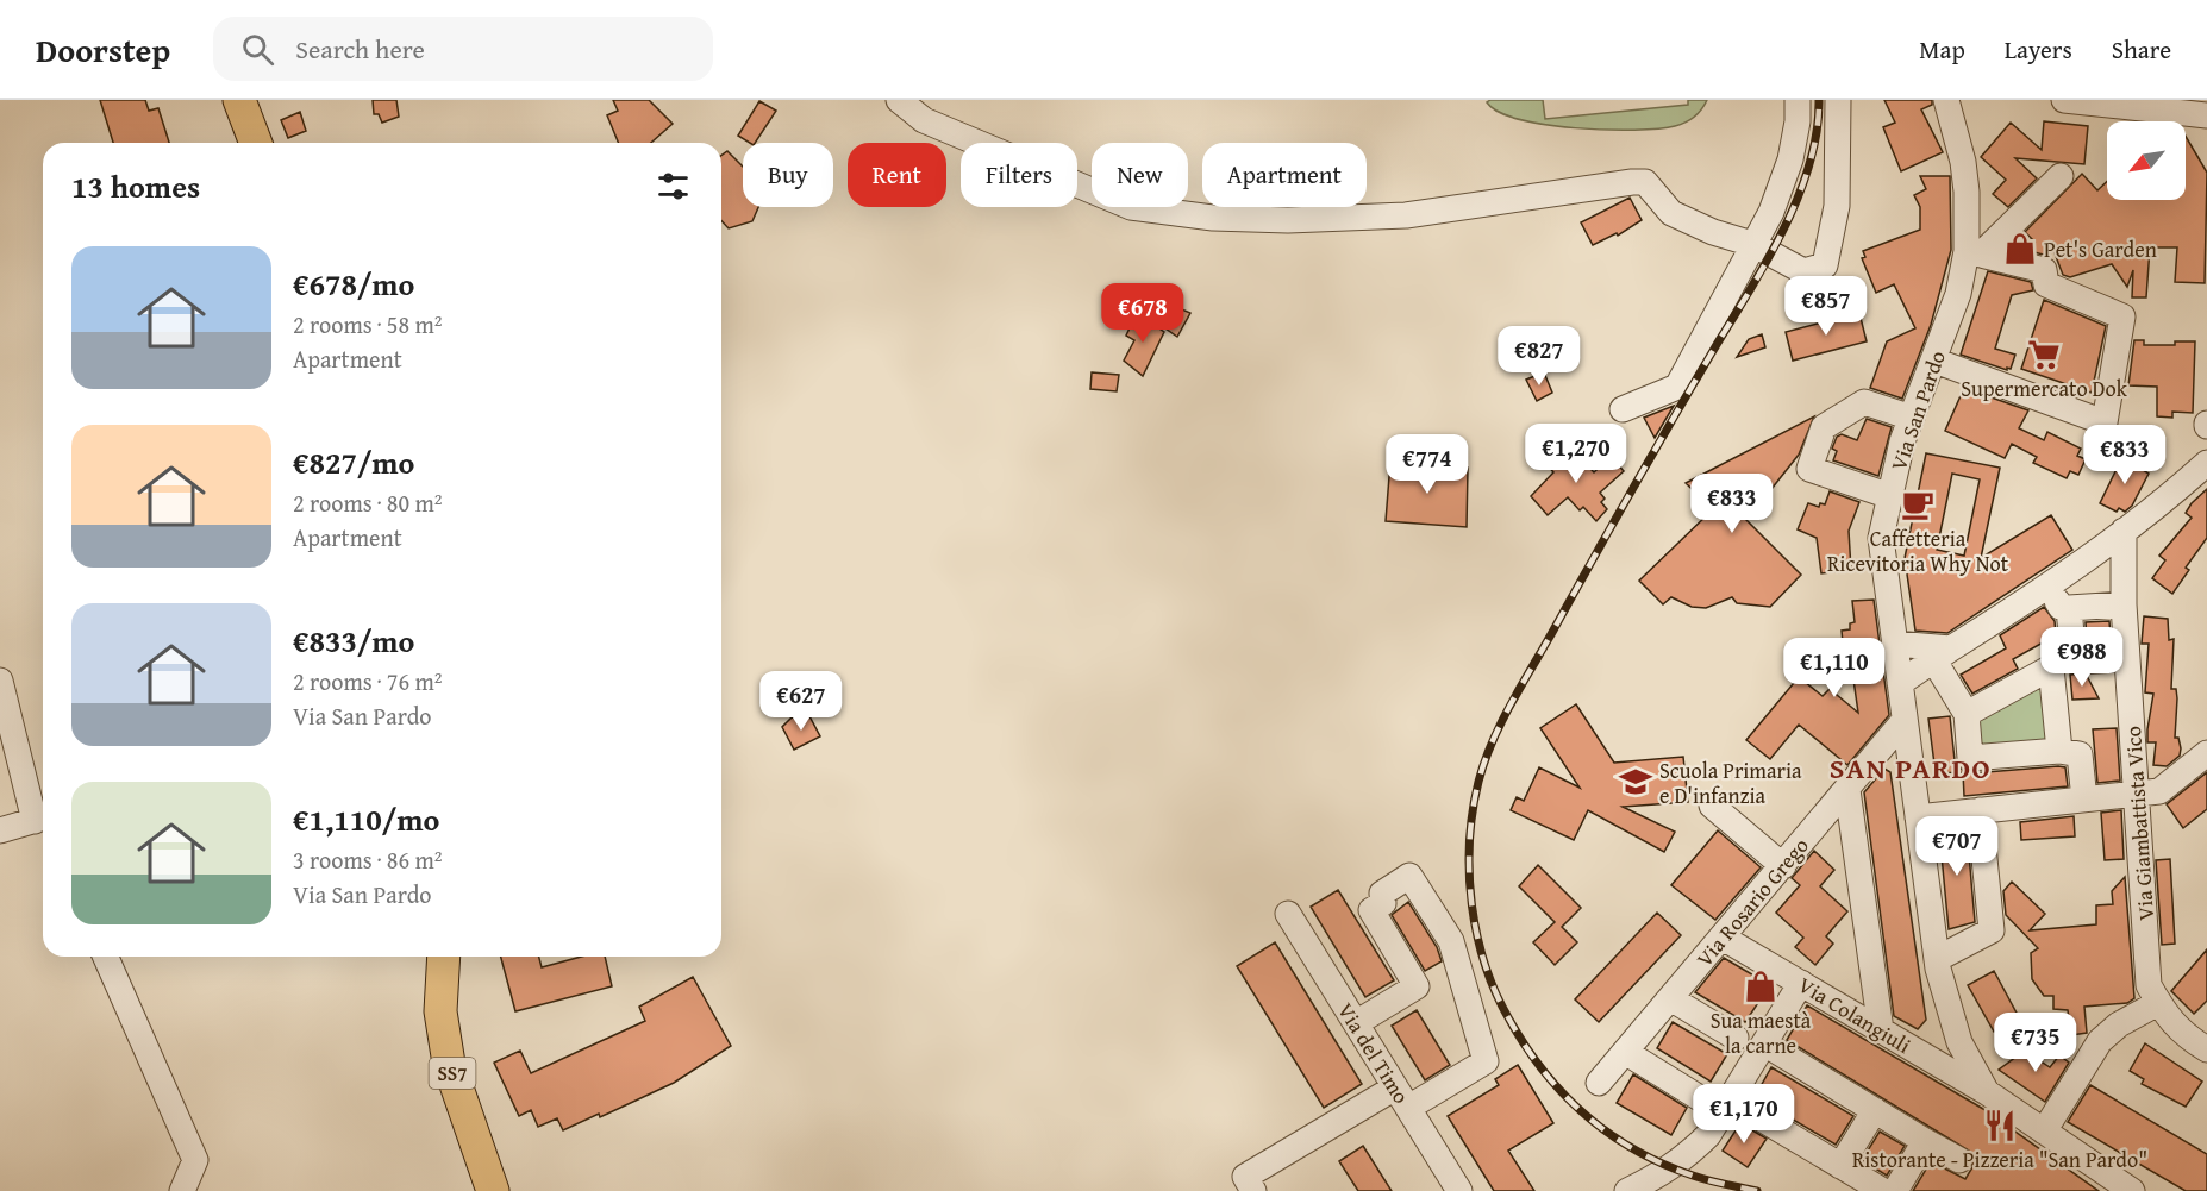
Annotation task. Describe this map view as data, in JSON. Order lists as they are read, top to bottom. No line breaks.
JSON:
{"streets":{"main road":["SS7"],"street":["Via San Pardo","Via Giambattista Vico","Via Rosario Grego","Via Colangiuli","Via del Timo"]},"crossings":[["Via San Pardo","Via Rosario Grego"],["Via San Pardo","Via Colangiuli"],["Via Rosario Grego","Via Colangiuli"]],"districts":["SAN PARDO"],"places":{"shop":["Pet's Garden","Sua maestà la carne"],"supermarket":["Supermercato Dok"],"cafe":["Caffetteria Ricevitoria Why Not"],"school or university":["Scuola Primaria e D'infanzia"],"restaurant":["Ristorante - Pizzeria \"San Pardo\""]},"north":"bottom left","page":{"header":"Doorstep","search":"Search here","nav":["Map","Layers","Share"],"chip":["Buy","Rent","Filters","New","Apartment"],"heading":"13 homes","list":[{"name":"€678/mo","note":"2 rooms · 58 m² · Apartment"},{"name":"€827/mo","note":"2 rooms · 80 m² · Apartment"},{"name":"€833/mo","note":"2 rooms · 76 m² · Via San Pardo"},{"name":"€1,110/mo","note":"3 rooms · 86 m² · Via San Pardo"}],"price":["€857","€678","€827","€1,270","€833","€774","€833","€988","€1,110","€627","€707","€735","€1,170"]}}
